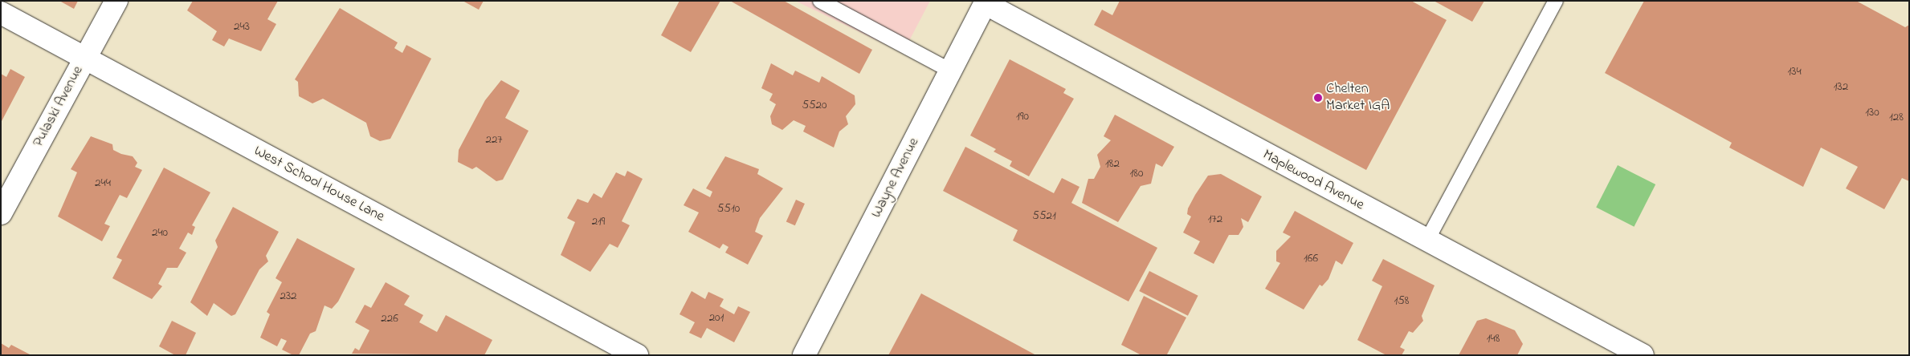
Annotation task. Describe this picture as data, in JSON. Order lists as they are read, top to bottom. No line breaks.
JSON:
{"streets":{"street":["Pulaski Avenue","Wayne Avenue","Maplewood Avenue","West School House Lane"]},"crossings":[["Pulaski Avenue","West School House Lane"],["Wayne Avenue","Maplewood Avenue"]],"places":["Chelten Market IGA"],"house_numbers":["243","134","132","5520","130","190","128","227","182","180","244","5510","5521","172","219","240","166","232","158","201","226","148"]}
